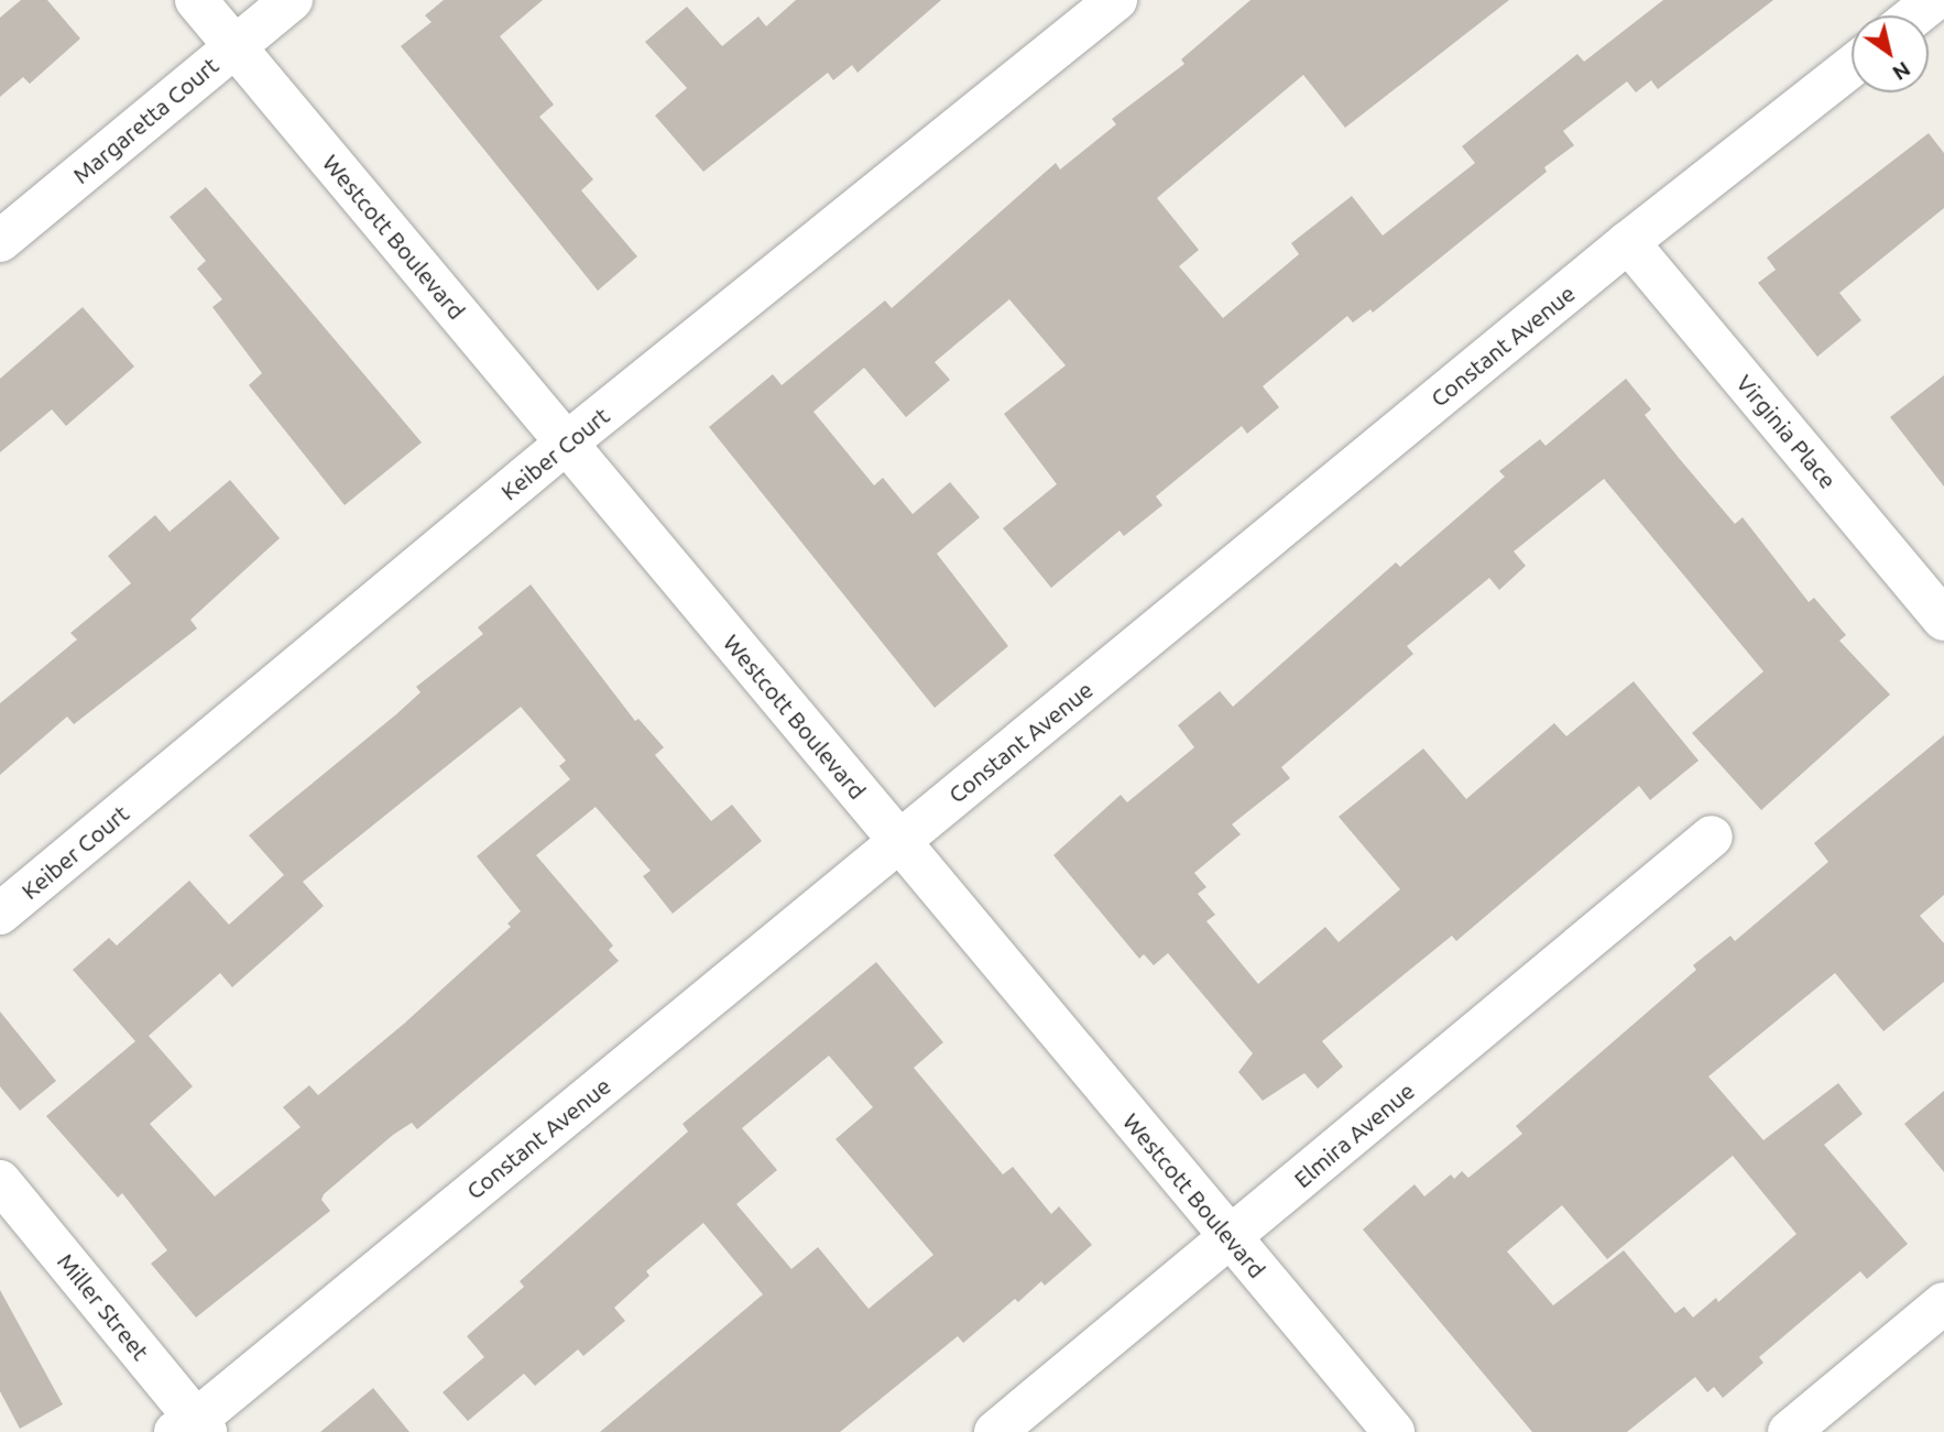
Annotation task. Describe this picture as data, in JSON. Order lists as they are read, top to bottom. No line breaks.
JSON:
{"streets":{"street":["Margaretta Court","Westcott Boulevard","Constant Avenue","Virginia Place","Keiber Court","Elmira Avenue","Miller Street"]},"crossings":[["Margaretta Court","Westcott Boulevard"],["Westcott Boulevard","Constant Avenue"],["Westcott Boulevard","Keiber Court"],["Westcott Boulevard","Elmira Avenue"],["Constant Avenue","Virginia Place"],["Constant Avenue","Miller Street"]],"north":"bottom right"}
